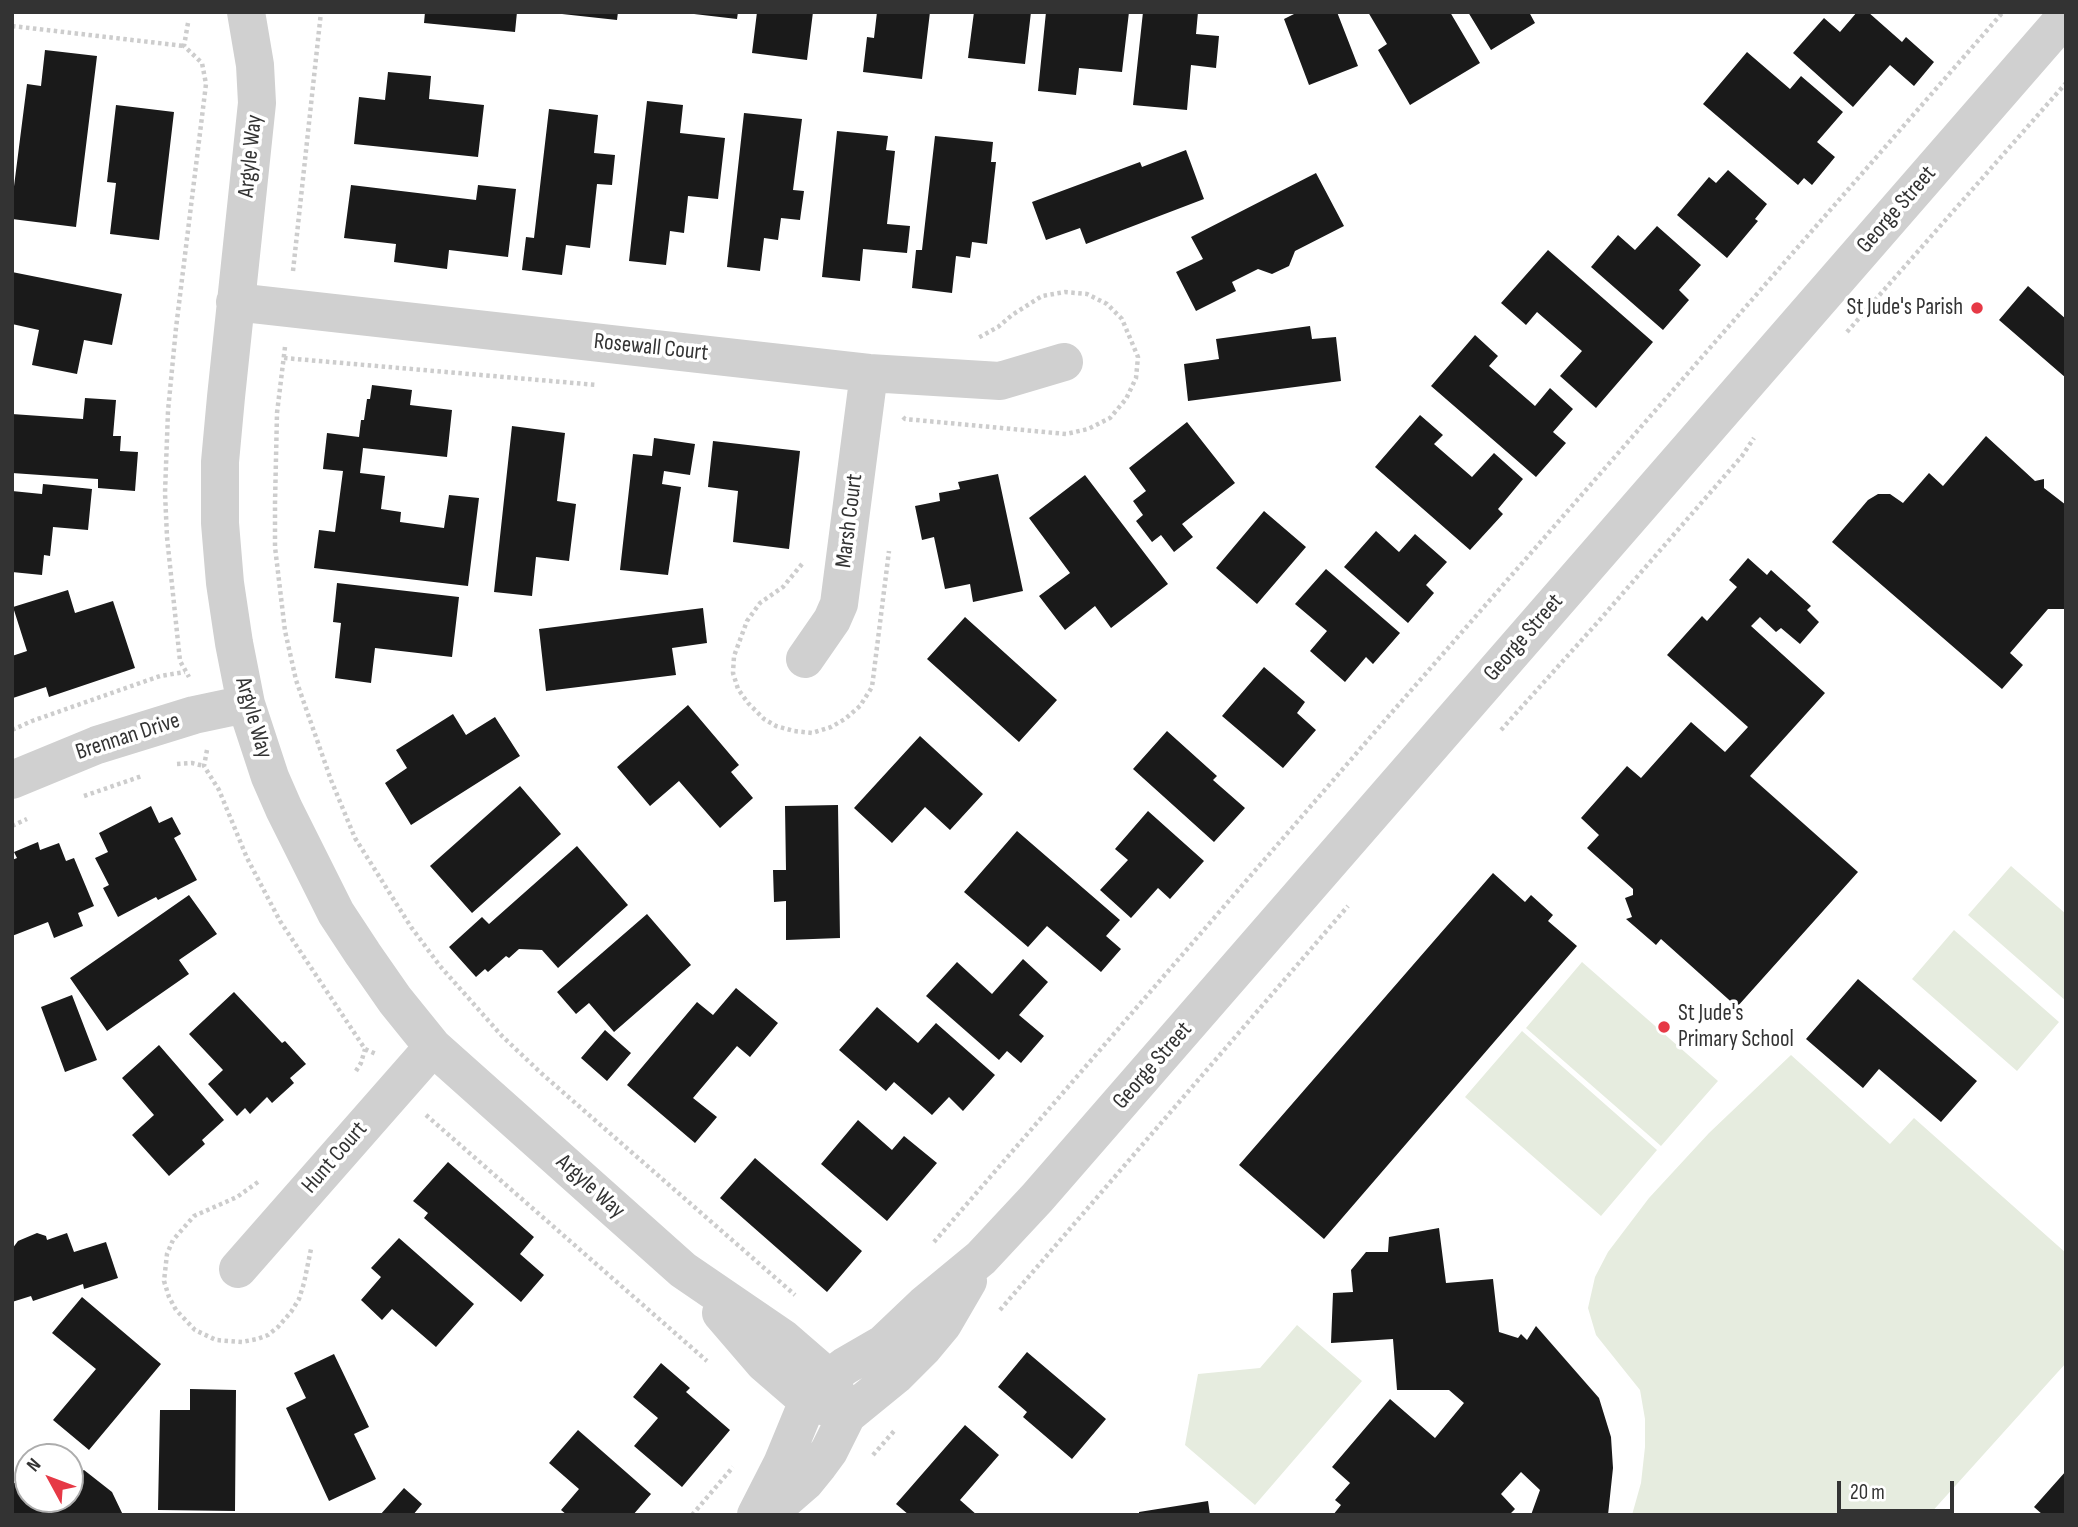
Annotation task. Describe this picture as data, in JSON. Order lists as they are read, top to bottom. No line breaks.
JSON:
{"streets":{"street":["Argyle Way","George Street","Rosewall Court","Marsh Court","Brennan Drive","Hunt Court"]},"crossings":[["Argyle Way","George Street"],["Argyle Way","Rosewall Court"],["Argyle Way","Brennan Drive"],["Argyle Way","Hunt Court"],["Rosewall Court","Marsh Court"]],"places":["St Jude's Parish","St Jude's Primary School"],"scale_bar":"20 m","north":"top left"}
